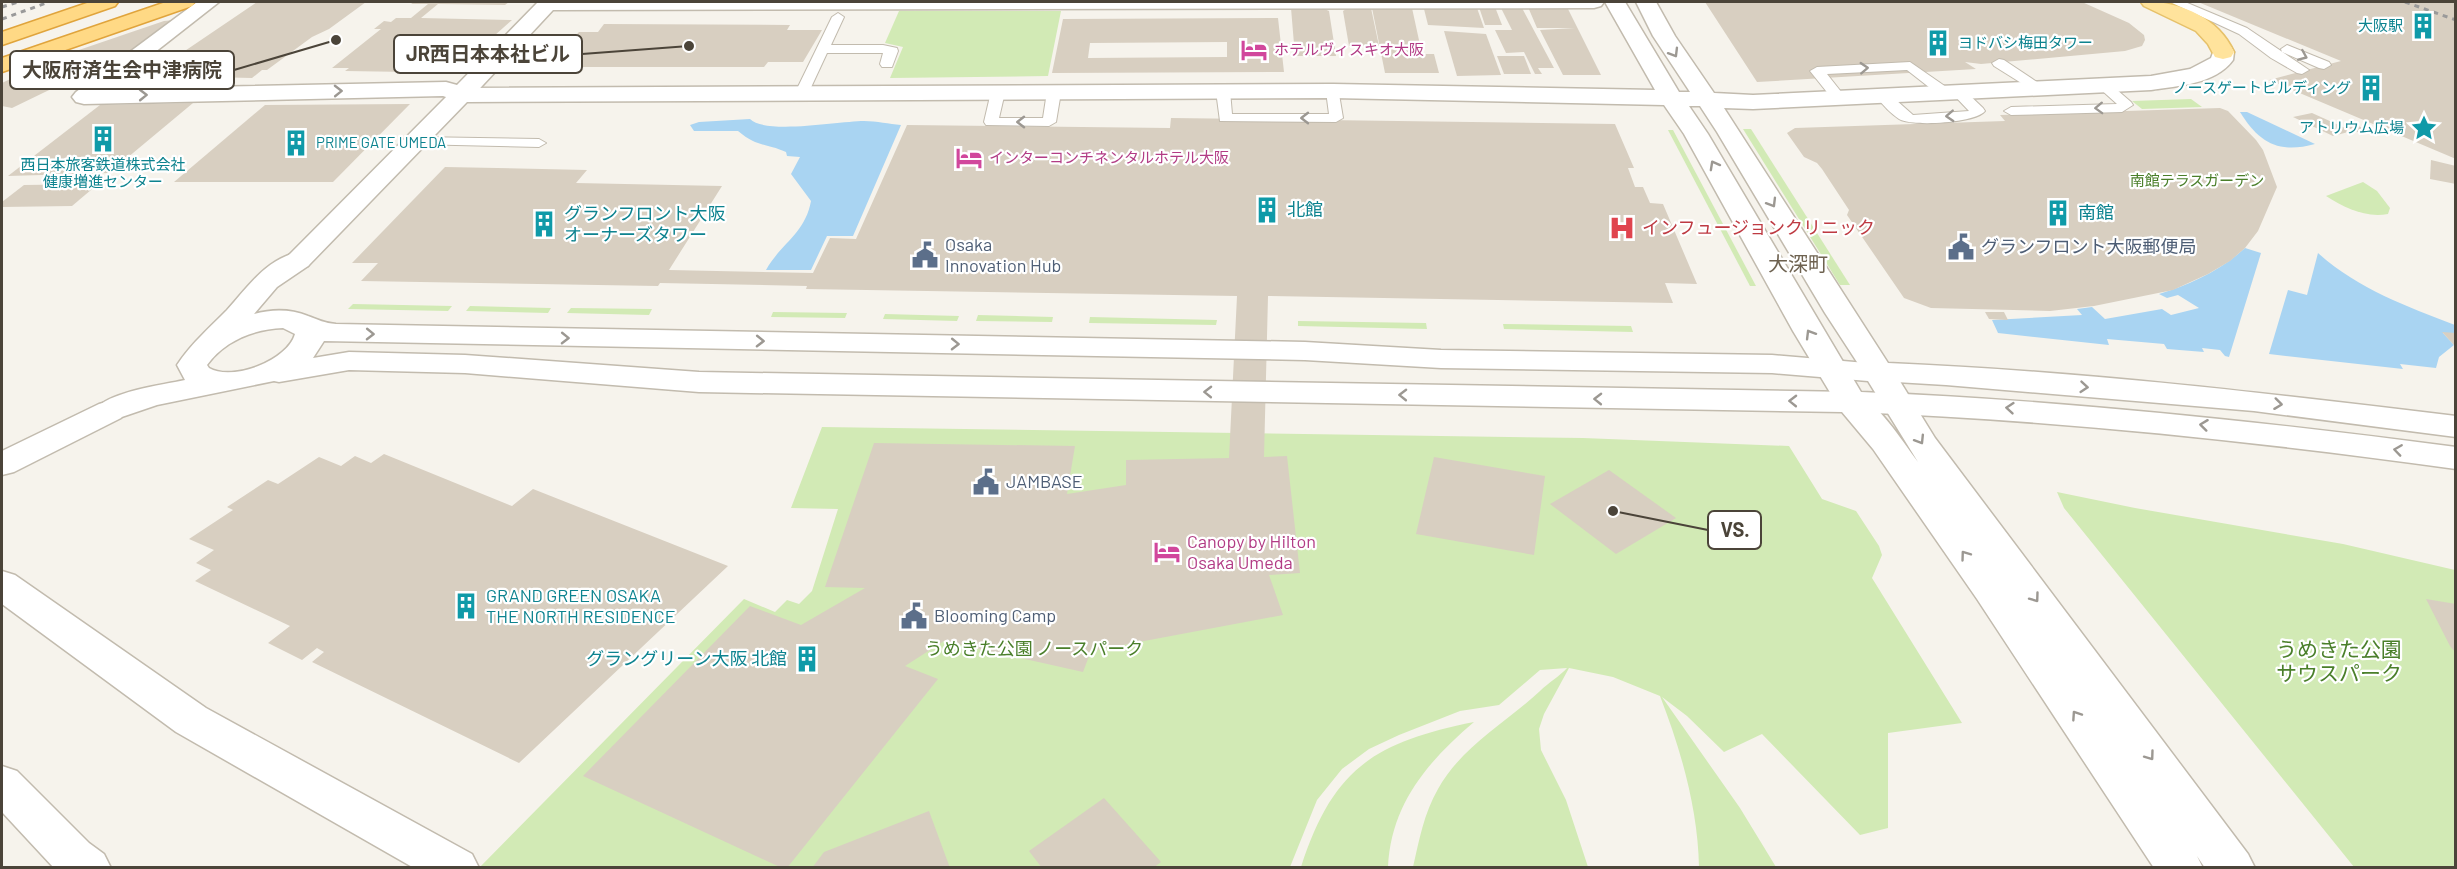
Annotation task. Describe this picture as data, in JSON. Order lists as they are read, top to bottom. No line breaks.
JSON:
{"districts":["大深町"],"parks":["南館テラスガーデン","うめきた公園 ノースパーク","うめきた公園 サウスパーク"],"places":{"building":["大阪駅","ヨドバシ梅田タワー","ノースゲートビルディング","西日本旅客鉄道株式会社 健康増進センター","PRIME GATE UMEDA","北館","南館","グランフロント大阪 オーナーズタワー","GRAND GREEN OSAKA THE NORTH RESIDENCE","グラングリーン大阪 北館"],"other":["大阪府済生会中津病院","JR西日本本社ビル","VS."],"hotel":["ホテルヴィスキオ大阪","インターコンチネンタルホテル大阪","Canopy by Hilton Osaka Umeda"],"place":["アトリウム広場"],"hospital":["インフュージョンクリニック"],"public building":["グランフロント大阪郵便局","Osaka Innovation Hub","JAMBASE","Blooming Camp"]}}
